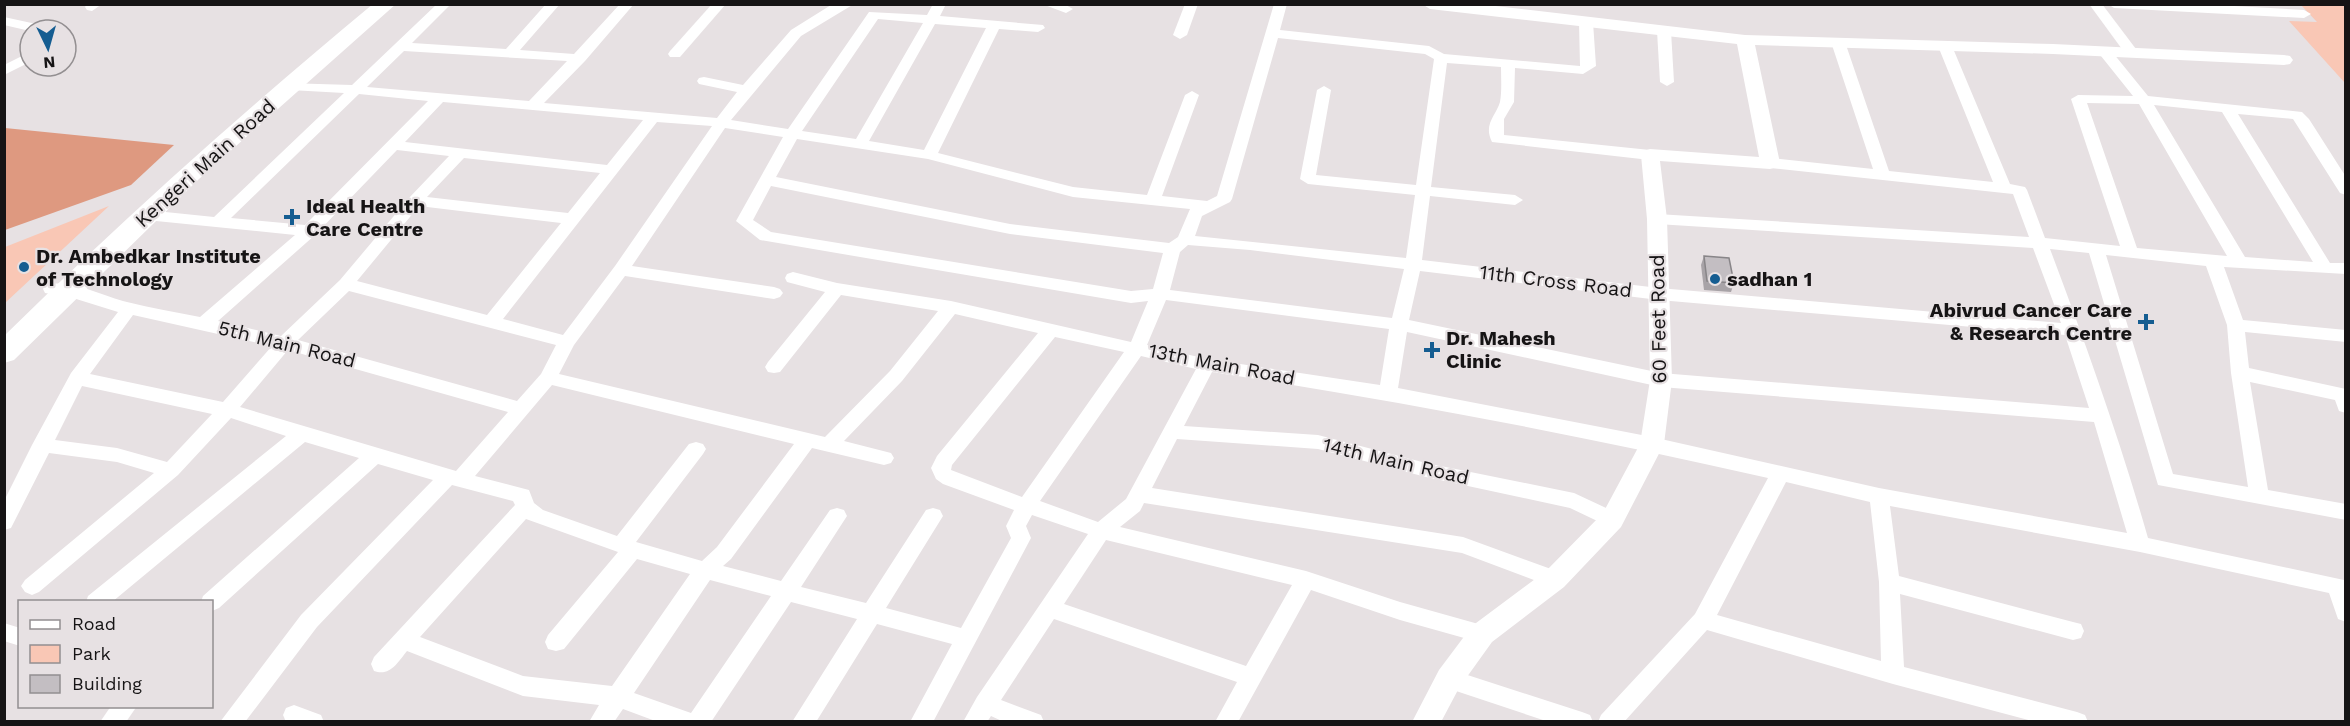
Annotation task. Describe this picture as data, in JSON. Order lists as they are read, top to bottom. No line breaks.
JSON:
{"streets":{"main road":["Kengeri Main Road"],"street":["11th Cross Road","60 Feet Road","5th Main Road","13th Main Road","14th Main Road"]},"crossings":[["Kengeri Main Road","5th Main Road"],["11th Cross Road","60 Feet Road"],["60 Feet Road","13th Main Road"],["60 Feet Road","14th Main Road"]],"places":{"health":["Ideal Health Care Centre","Abivrud Cancer Care & Research Centre","Dr. Mahesh Clinic"],"other":["Dr. Ambedkar Institute of Technology","sadhan 1"]},"legend":["Road","Park","Building"],"north":"bottom"}
